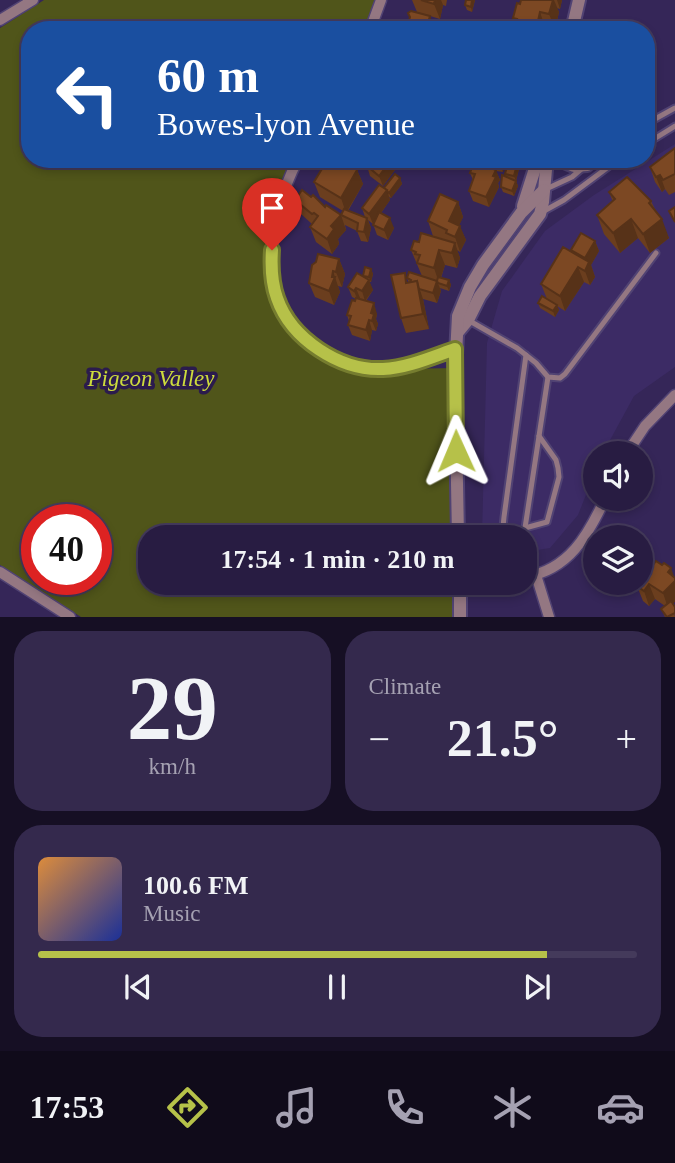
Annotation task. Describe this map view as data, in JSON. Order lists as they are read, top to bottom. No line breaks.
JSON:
{"parks":["Pigeon Valley"],"page":{"turn":["60 m","Bowes-lyon Avenue"],"limit":"40","trip":"17:54 · 1 min · 210 m","tile":[["29","km/h"],"Climate"],"heat":["−","21.5°","+"],"song":["100.6 FM","Music"],"tabs":"17:53"}}
